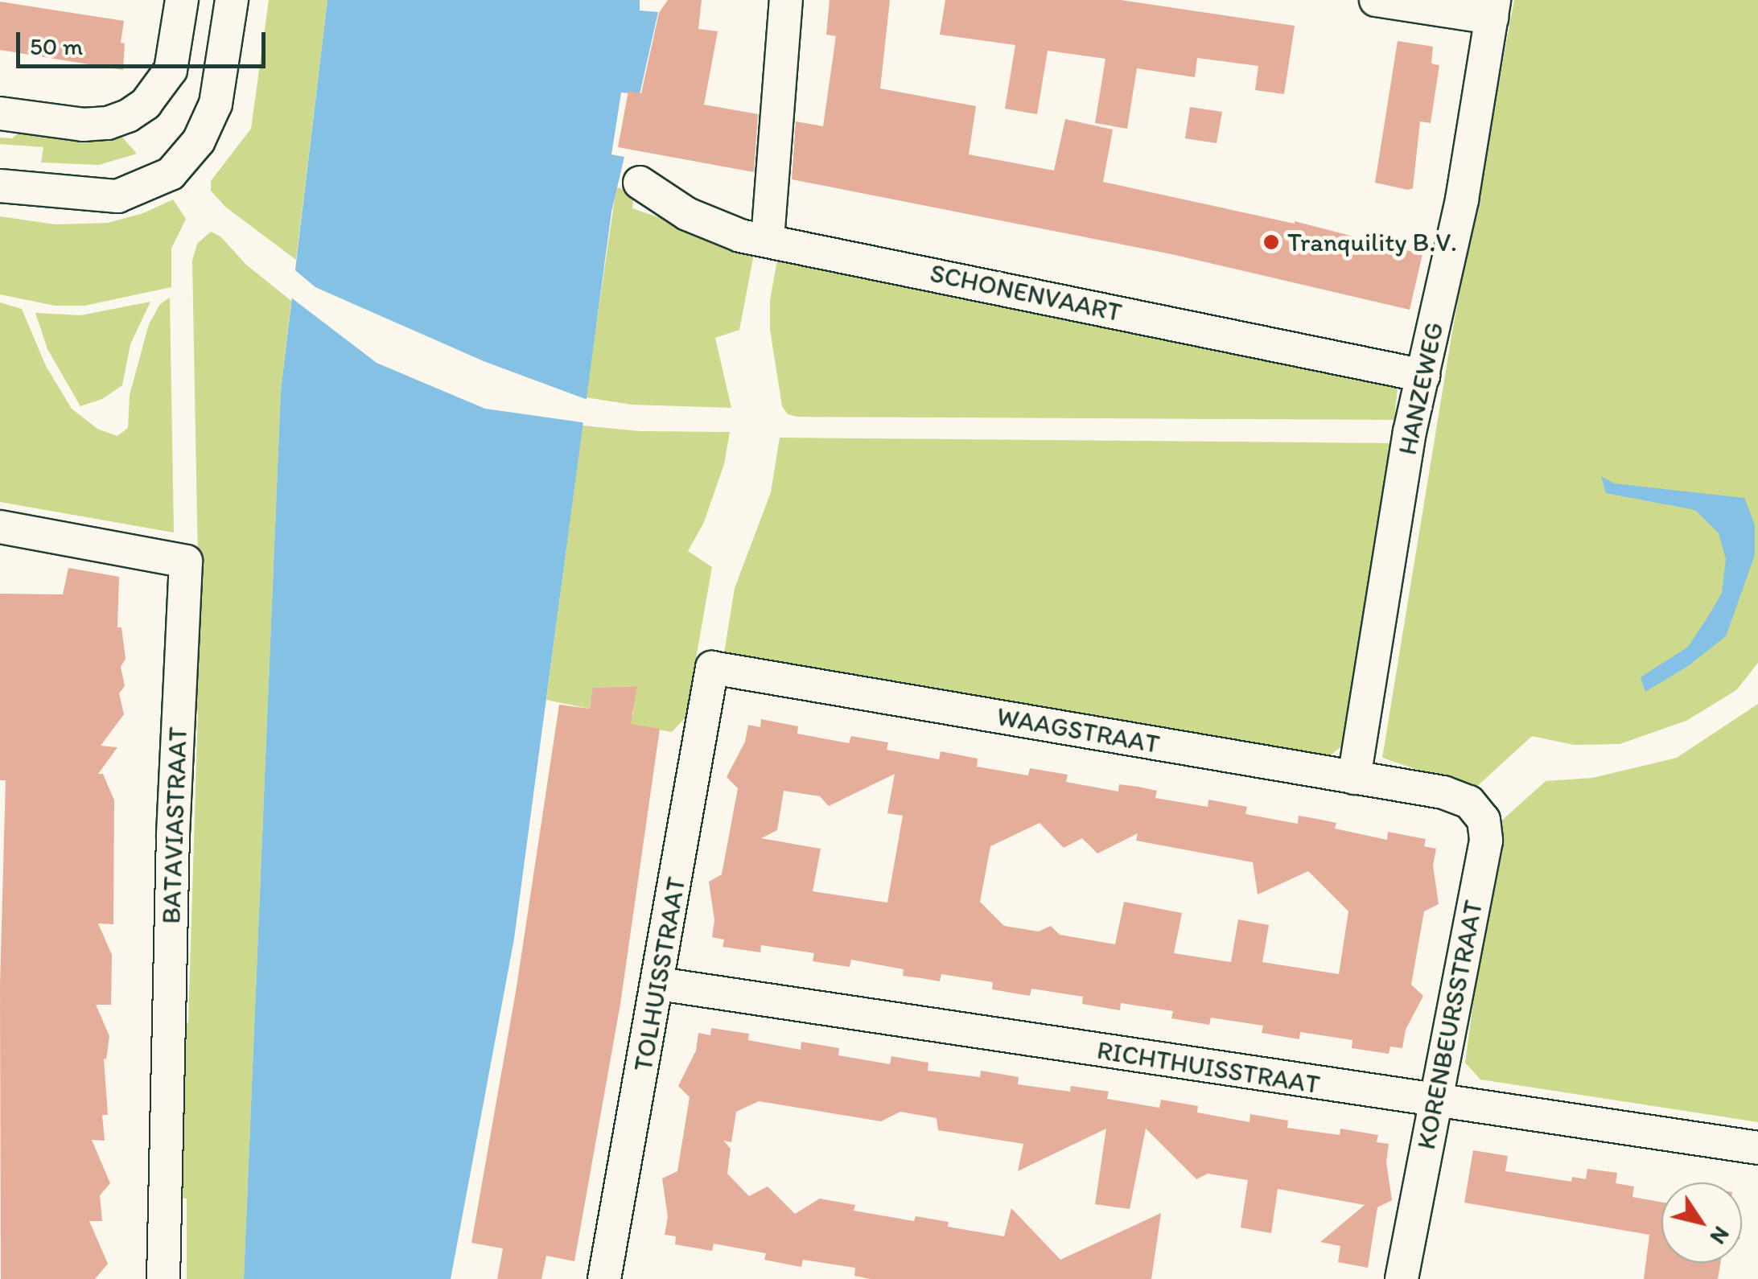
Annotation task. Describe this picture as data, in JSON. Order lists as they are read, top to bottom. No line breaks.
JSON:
{"streets":{"street":["SCHONENVAART","HANZEWEG","WAAGSTRAAT","BATAVIASTRAAT","TOLHUISSTRAAT","KORENBEURSSTRAAT","RICHTHUISSTRAAT"]},"crossings":[["SCHONENVAART","HANZEWEG"],["HANZEWEG","WAAGSTRAAT"],["WAAGSTRAAT","TOLHUISSTRAAT"],["WAAGSTRAAT","KORENBEURSSTRAAT"],["TOLHUISSTRAAT","RICHTHUISSTRAAT"],["KORENBEURSSTRAAT","RICHTHUISSTRAAT"]],"places":["Tranquility B.V."],"scale_bar":"50 m","north":"bottom right"}
